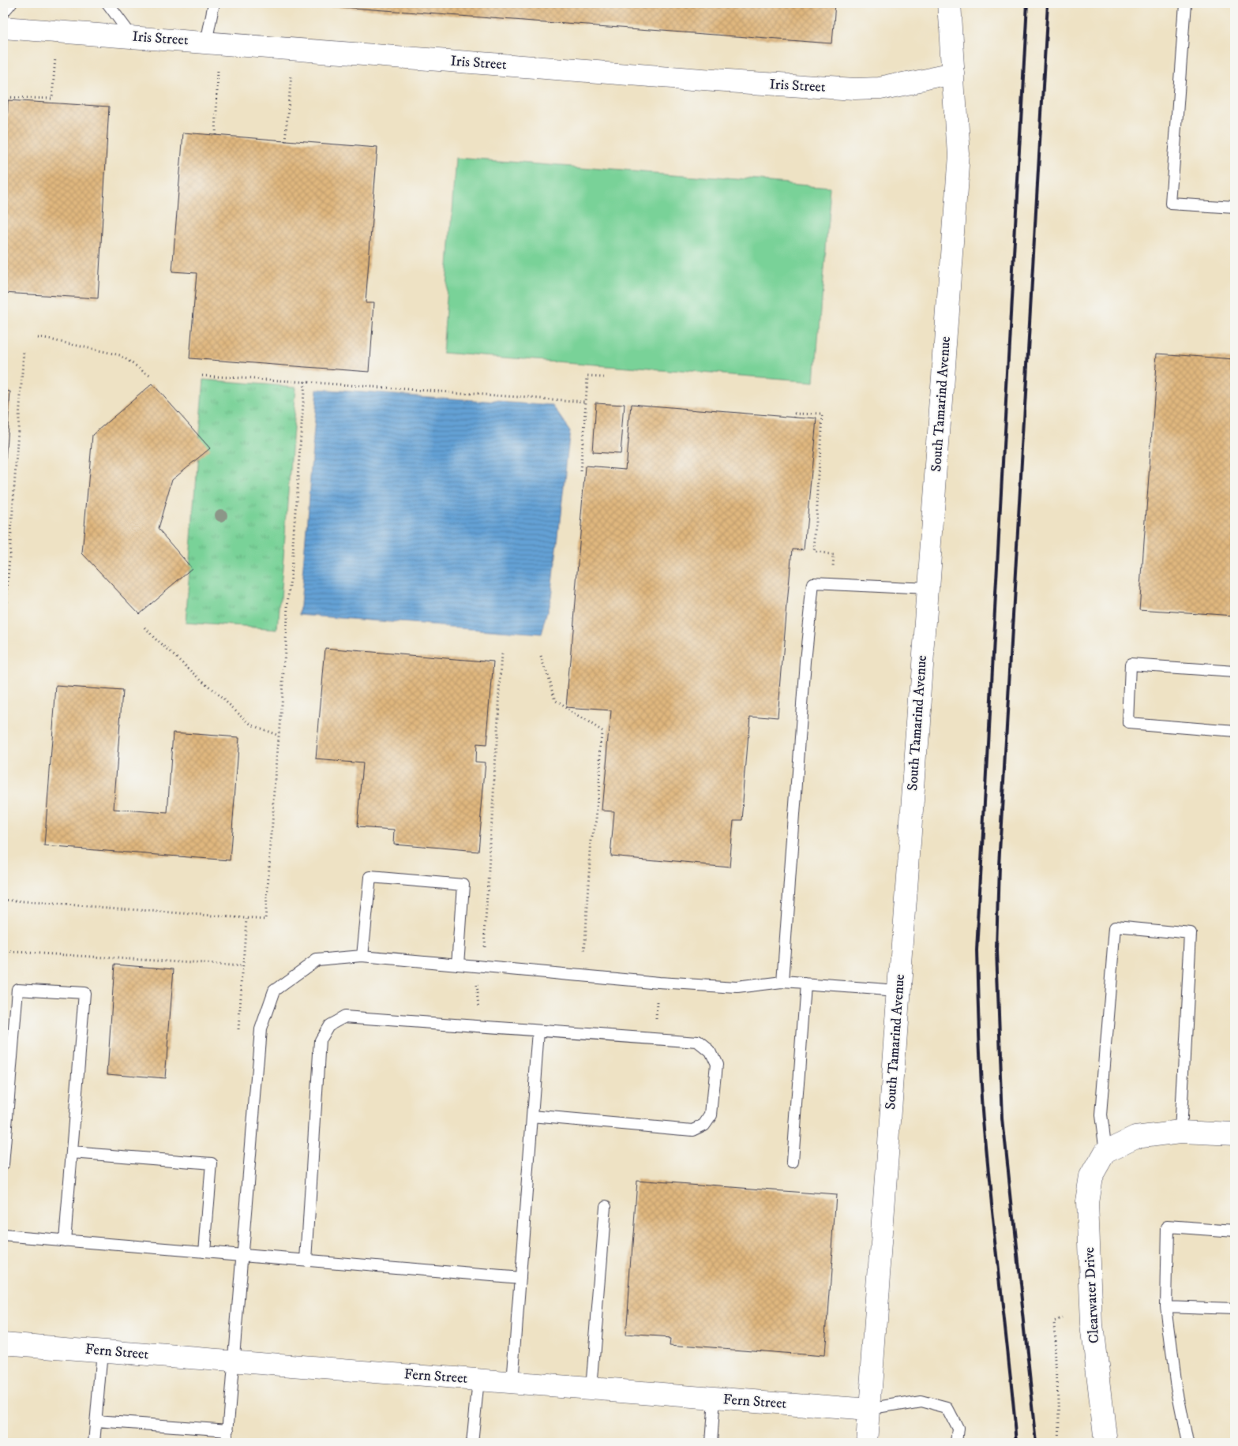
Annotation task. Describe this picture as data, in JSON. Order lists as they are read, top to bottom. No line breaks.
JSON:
{"streets":{"street":["Iris Street","South Tamarind Avenue","Clearwater Drive","Fern Street"]},"crossings":[["Iris Street","South Tamarind Avenue"],["South Tamarind Avenue","Fern Street"]]}
